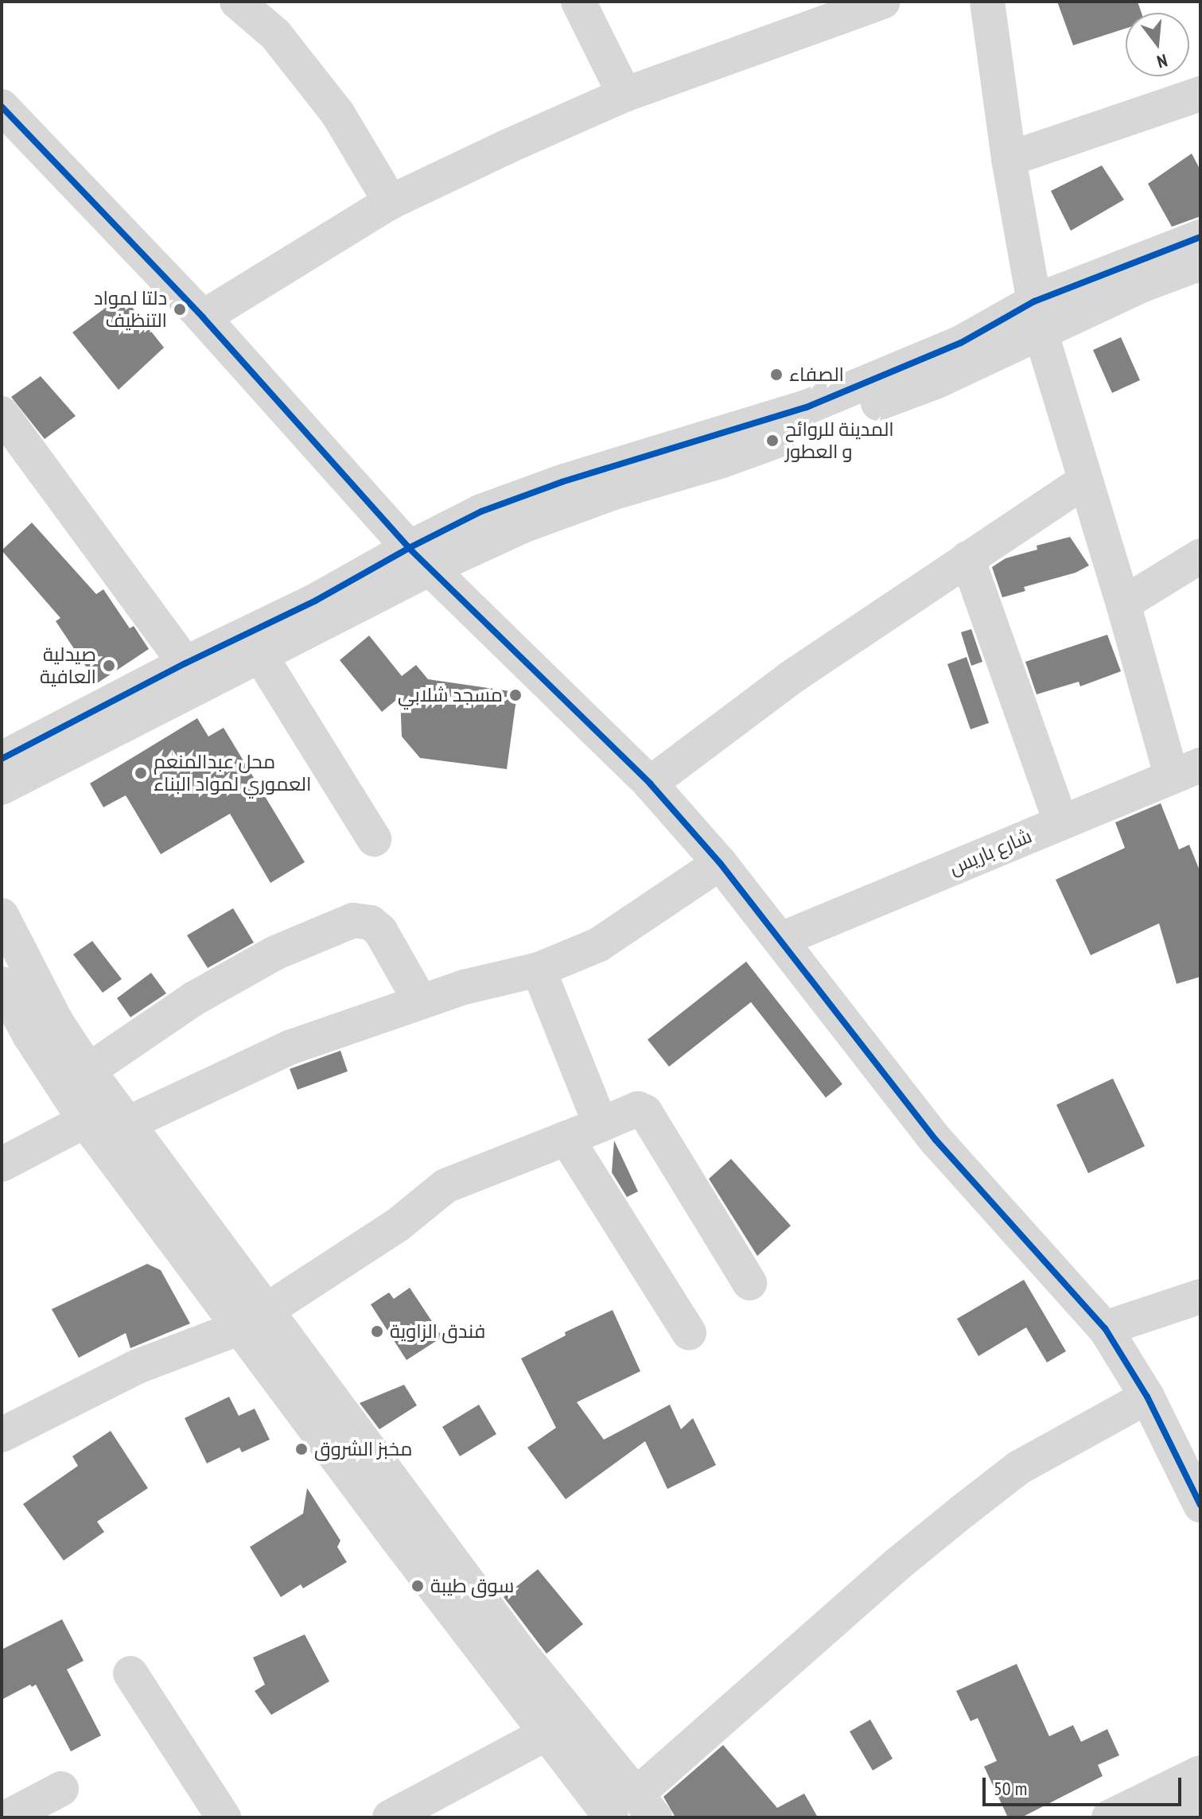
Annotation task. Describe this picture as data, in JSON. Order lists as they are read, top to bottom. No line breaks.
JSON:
{"streets":{"street":["شارع باريس"]},"places":["دلتا لمواد التنظيف","الصفاء","المدينة للروائح و العطور","صيدلية العافية","مسجد شلابي","محل عبدالمنعم العموري لمواد البناء","فندق الزاوية","مخبز الشروق","سوق طيبة"],"scale_bar":"50 m","north":"bottom"}
